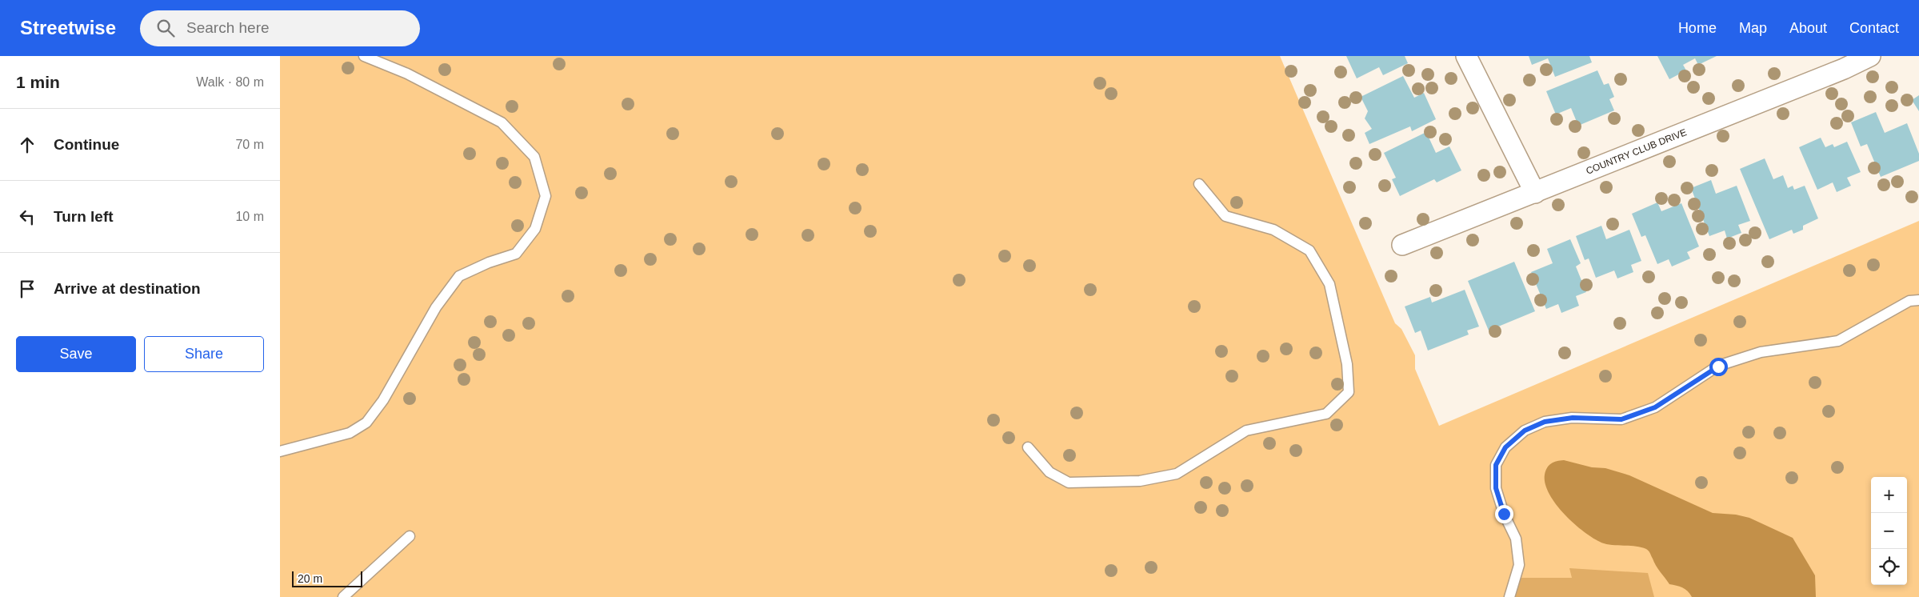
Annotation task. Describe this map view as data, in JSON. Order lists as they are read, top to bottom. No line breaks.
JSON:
{"streets":{"street":["COUNTRY CLUB DRIVE"]},"scale_bar":"20 m","page":{"header":"Streetwise","search":"Search here","nav":["Home","Map","About","Contact"],"heading":["1 min","Walk · 80 m"],"list":[["Continue","70 m"],["Turn left","10 m"],"Arrive at destination"],"buttons":["Save","Share"],"map_buttons":["+","−"],"scale":"20 m"}}
